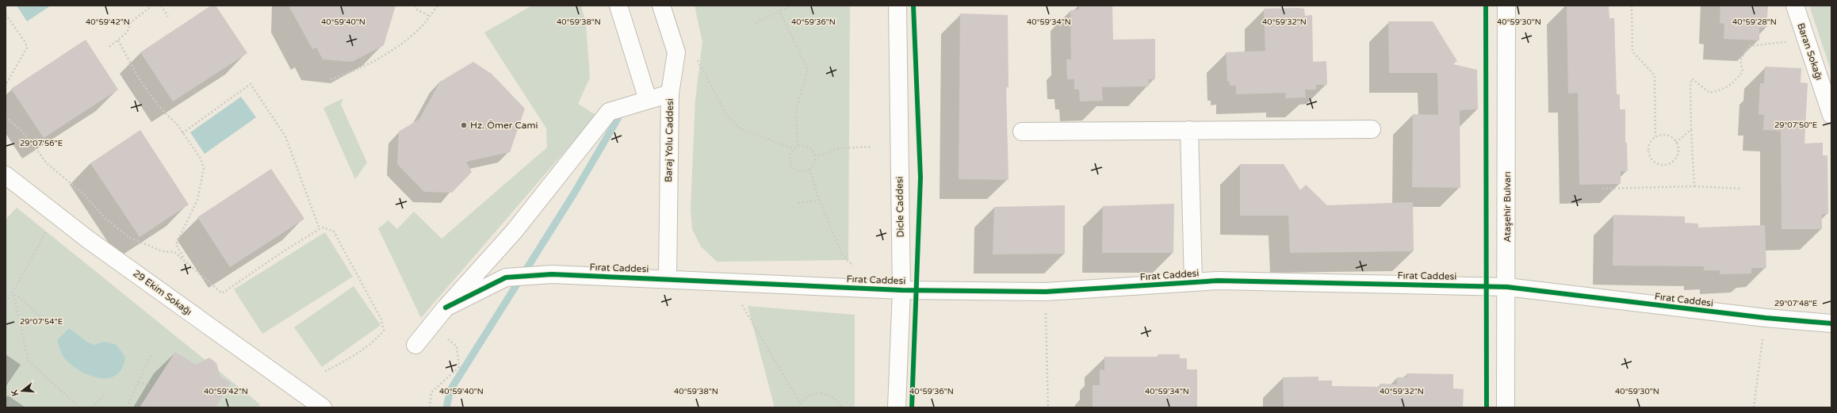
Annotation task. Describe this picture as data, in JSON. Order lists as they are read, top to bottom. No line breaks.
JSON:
{"streets":{"street":["Baran Sokağı","Baraj Yolu Caddesi","Dicle Caddesi","Ataşehir Bulvarı","Fırat Caddesi","29 Ekim Sokağı"]},"crossings":[["Baraj Yolu Caddesi","Fırat Caddesi"],["Dicle Caddesi","Fırat Caddesi"],["Ataşehir Bulvarı","Fırat Caddesi"]],"places":["Hz. Ömer Cami"],"north":"left","coordinates":["40°59'28\"N","40°59'42\"N","40°59'40\"N","40°59'38\"N","40°59'36\"N","40°59'34\"N","40°59'32\"N","40°59'30\"N","29°07'50\"E","29°07'56\"E","29°07'48\"E","29°07'54\"E"]}
